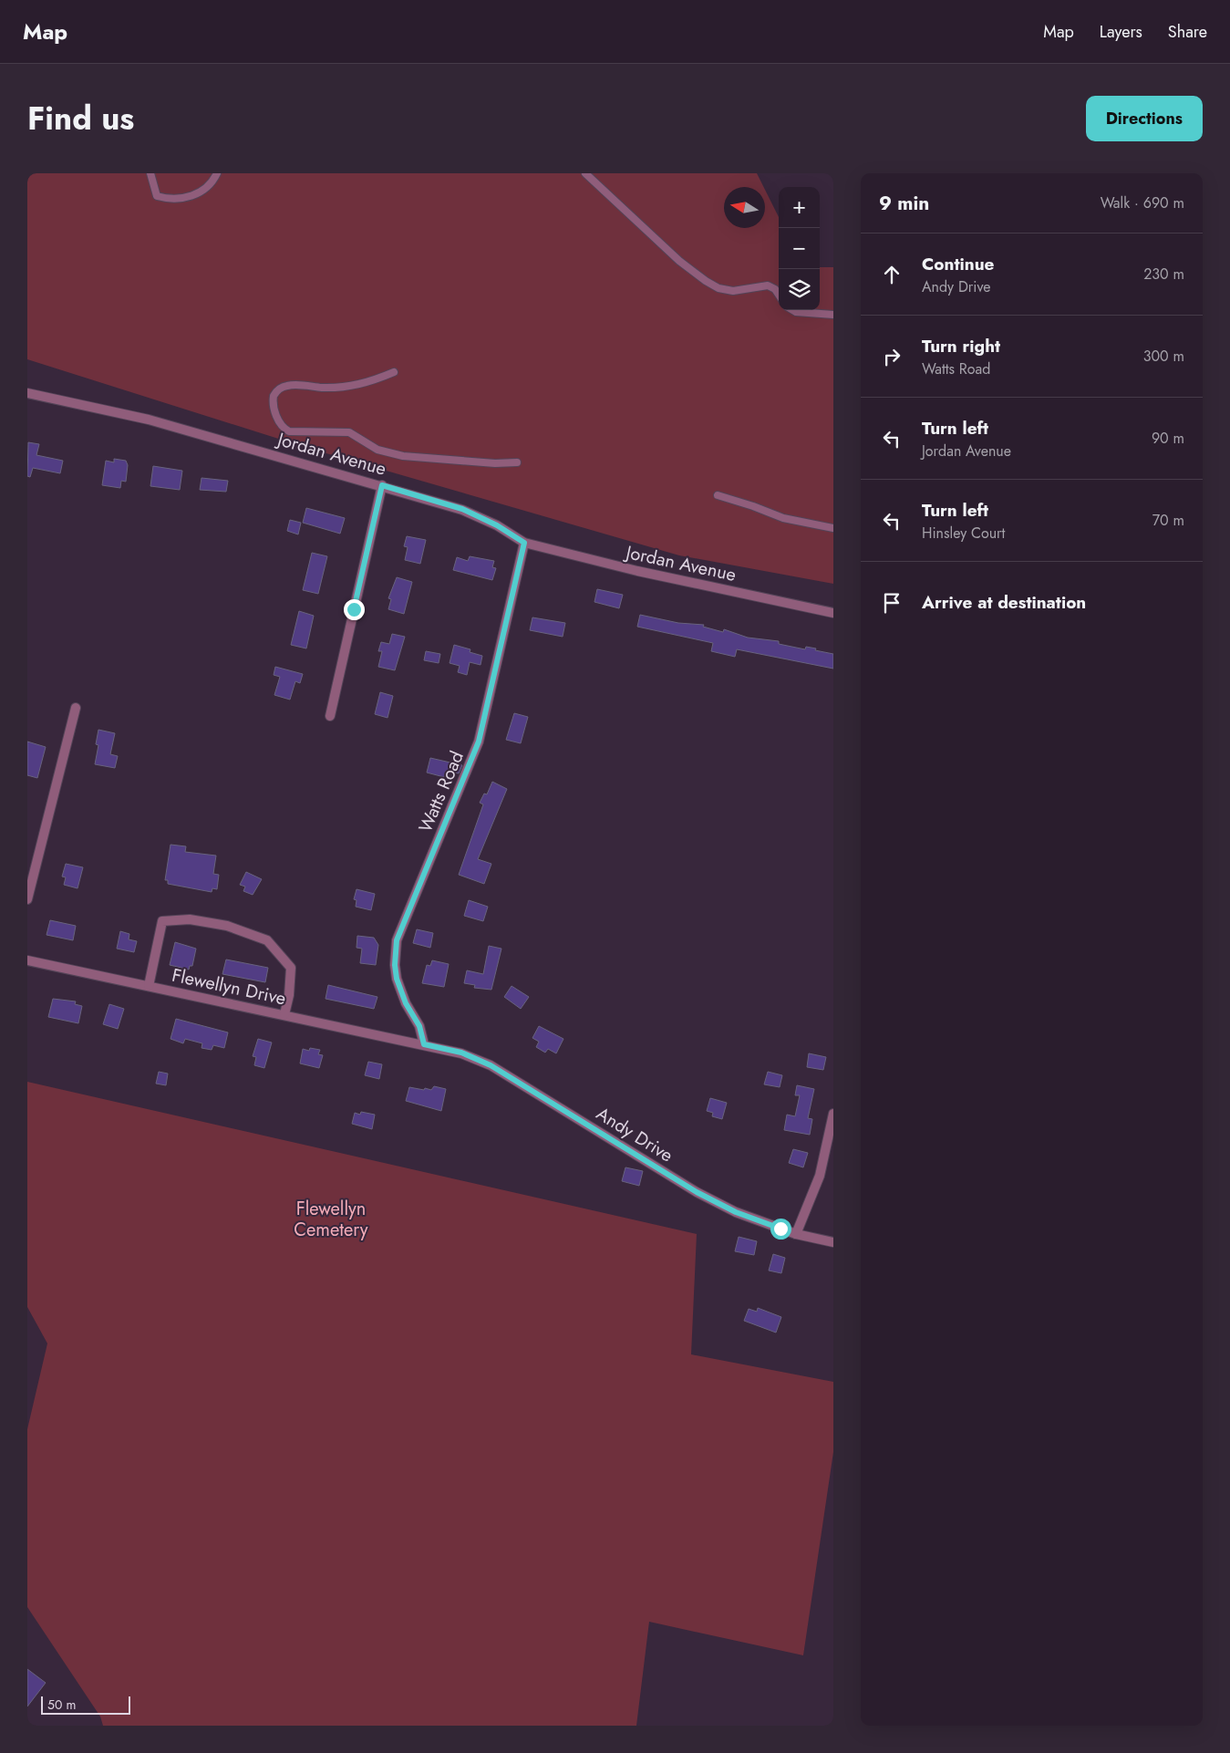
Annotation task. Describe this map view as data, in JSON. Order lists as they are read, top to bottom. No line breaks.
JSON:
{"streets":{"street":["Jordan Avenue","Watts Road","Flewellyn Drive","Andy Drive"]},"crossings":[["Jordan Avenue","Watts Road"],["Watts Road","Flewellyn Drive"],["Watts Road","Andy Drive"],["Flewellyn Drive","Andy Drive"]],"parks":["Flewellyn Cemetery"],"scale_bar":"50 m","north":"left","page":{"header":"Map","nav":["Map","Layers","Share"],"title":"Find us","buttons":"Directions","heading":["9 min","Walk · 690 m"],"map_buttons":["+","−"],"list":[["Continue","Andy Drive","230 m"],["Turn right","Watts Road","300 m"],["Turn left","Jordan Avenue","90 m"],["Turn left","Hinsley Court","70 m"],"Arrive at destination"],"scale":"50 m"}}
